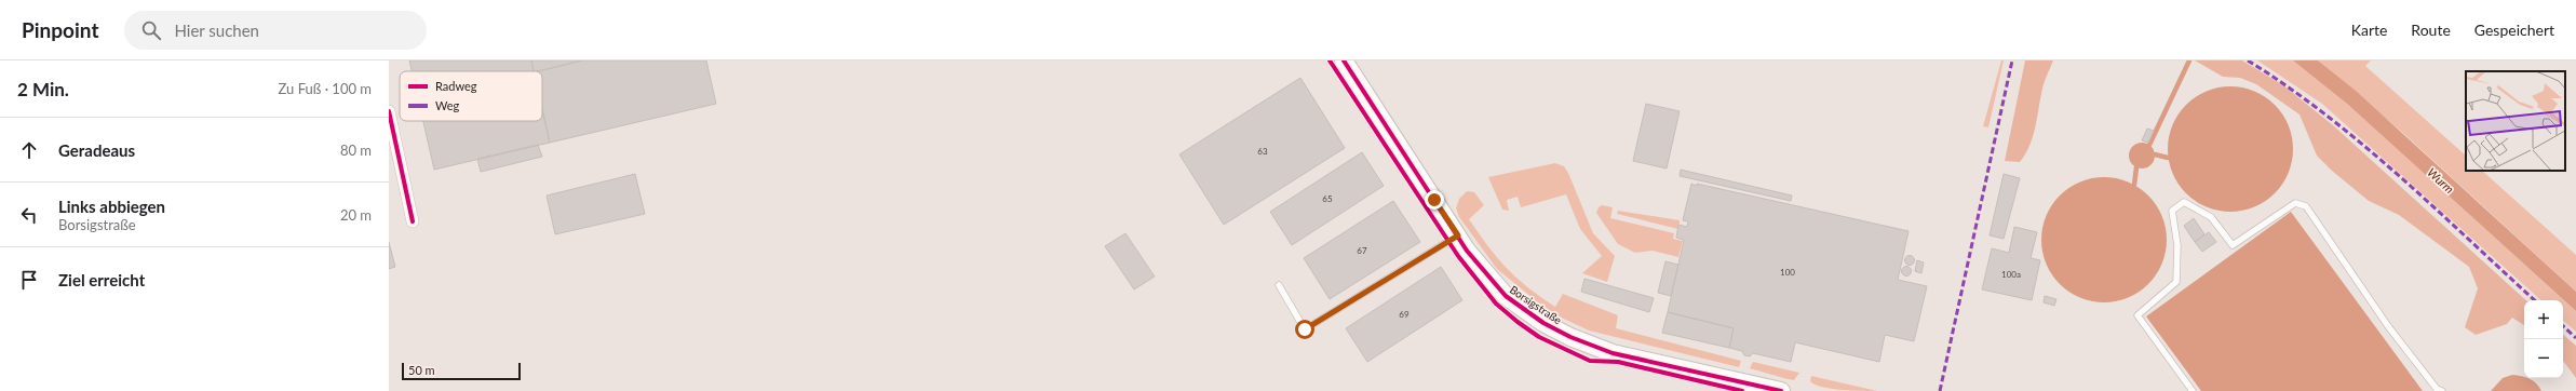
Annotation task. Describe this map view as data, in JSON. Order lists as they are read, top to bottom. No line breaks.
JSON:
{"streets":{"street":["Borsigstraße"]},"water":["Wurm"],"house_numbers":["63","65","67","100","100a","69"],"legend":["Radweg","Weg"],"scale_bar":"50 m","page":{"header":"Pinpoint","search":"Hier suchen","nav":["Karte","Route","Gespeichert"],"heading":["2 Min.","Zu Fuß · 100 m"],"list":[["Geradeaus","80 m"],["Links abbiegen","Borsigstraße","20 m"],"Ziel erreicht"],"map_buttons":["+","−"],"scale":"50 m"}}
